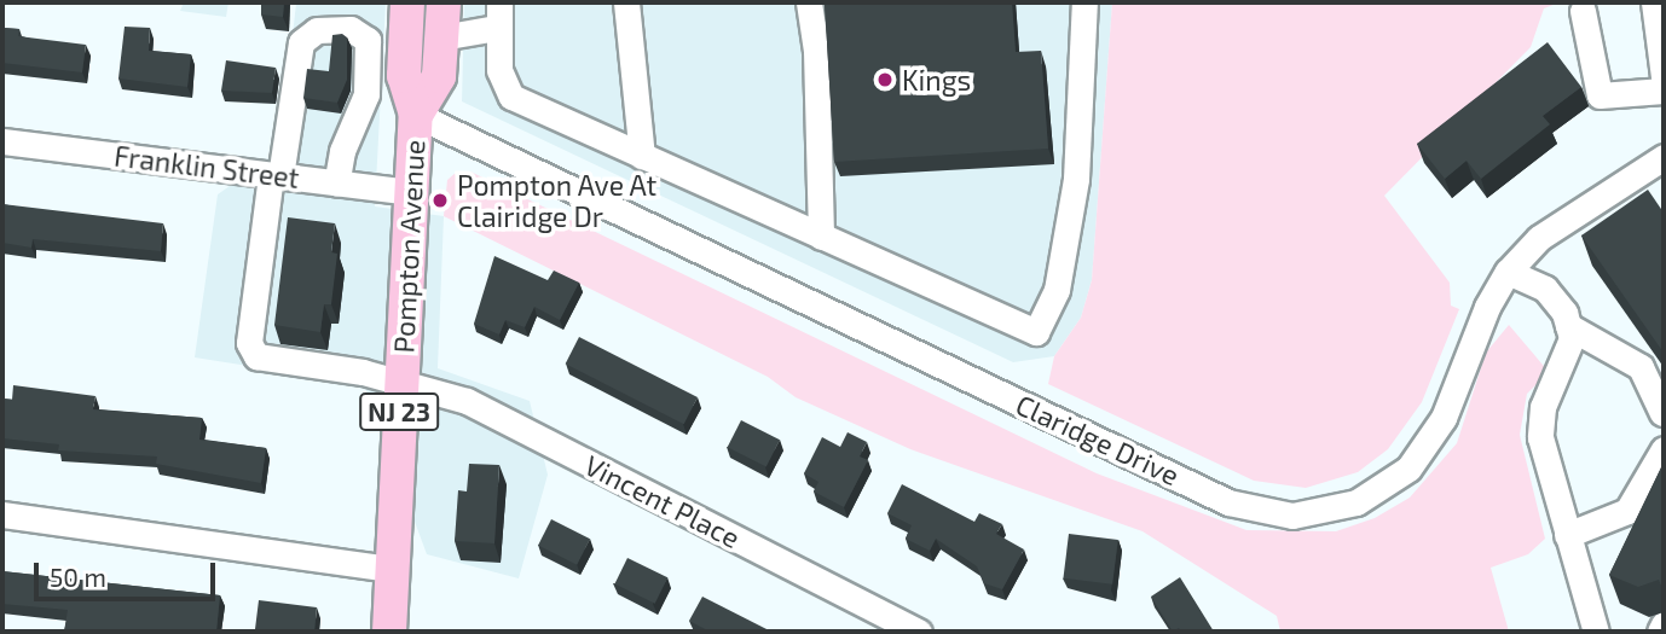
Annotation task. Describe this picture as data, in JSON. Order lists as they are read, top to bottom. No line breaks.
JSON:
{"streets":{"main road":["Pompton Avenue","NJ 23"],"street":["Franklin Street","Claridge Drive","Vincent Place"]},"crossings":[["Franklin Street","Pompton Avenue"],["Franklin Street","Vincent Place"],["Pompton Avenue","Claridge Drive"],["Pompton Avenue","Vincent Place"]],"places":["Kings","Pompton Ave At Clairidge Dr"],"scale_bar":"50 m"}
